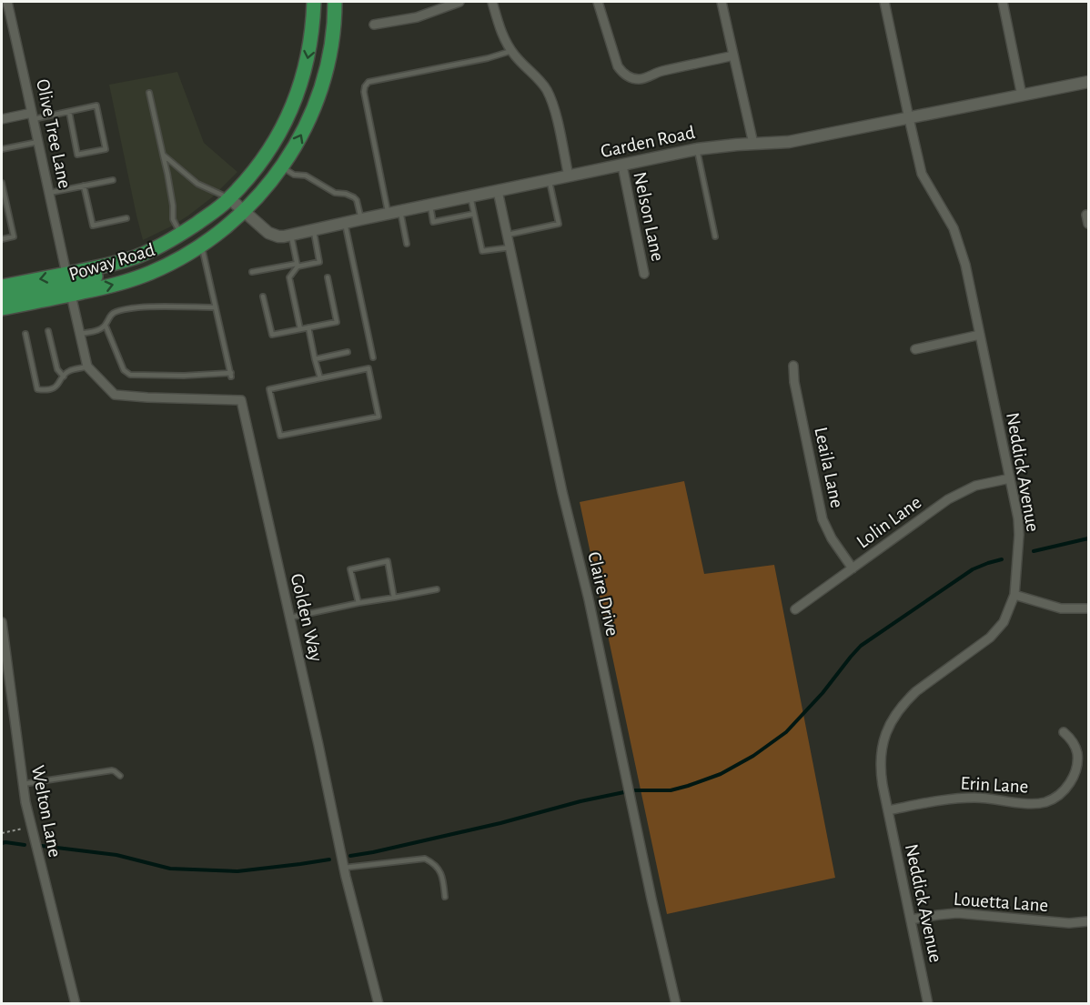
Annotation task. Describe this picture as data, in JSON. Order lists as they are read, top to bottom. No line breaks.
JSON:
{"streets":{"main road":["Poway Road"],"street":["Olive Tree Lane","Garden Road","Nelson Lane","Leaila Lane","Neddick Avenue","Lolin Lane","Claire Drive","Golden Way","Erin Lane","Welton Lane","Louetta Lane"]},"crossings":[["Olive Tree Lane","Poway Road"],["Garden Road","Nelson Lane"],["Garden Road","Poway Road"],["Garden Road","Neddick Avenue"],["Garden Road","Claire Drive"],["Leaila Lane","Lolin Lane"],["Neddick Avenue","Lolin Lane"],["Neddick Avenue","Erin Lane"],["Neddick Avenue","Louetta Lane"]]}
